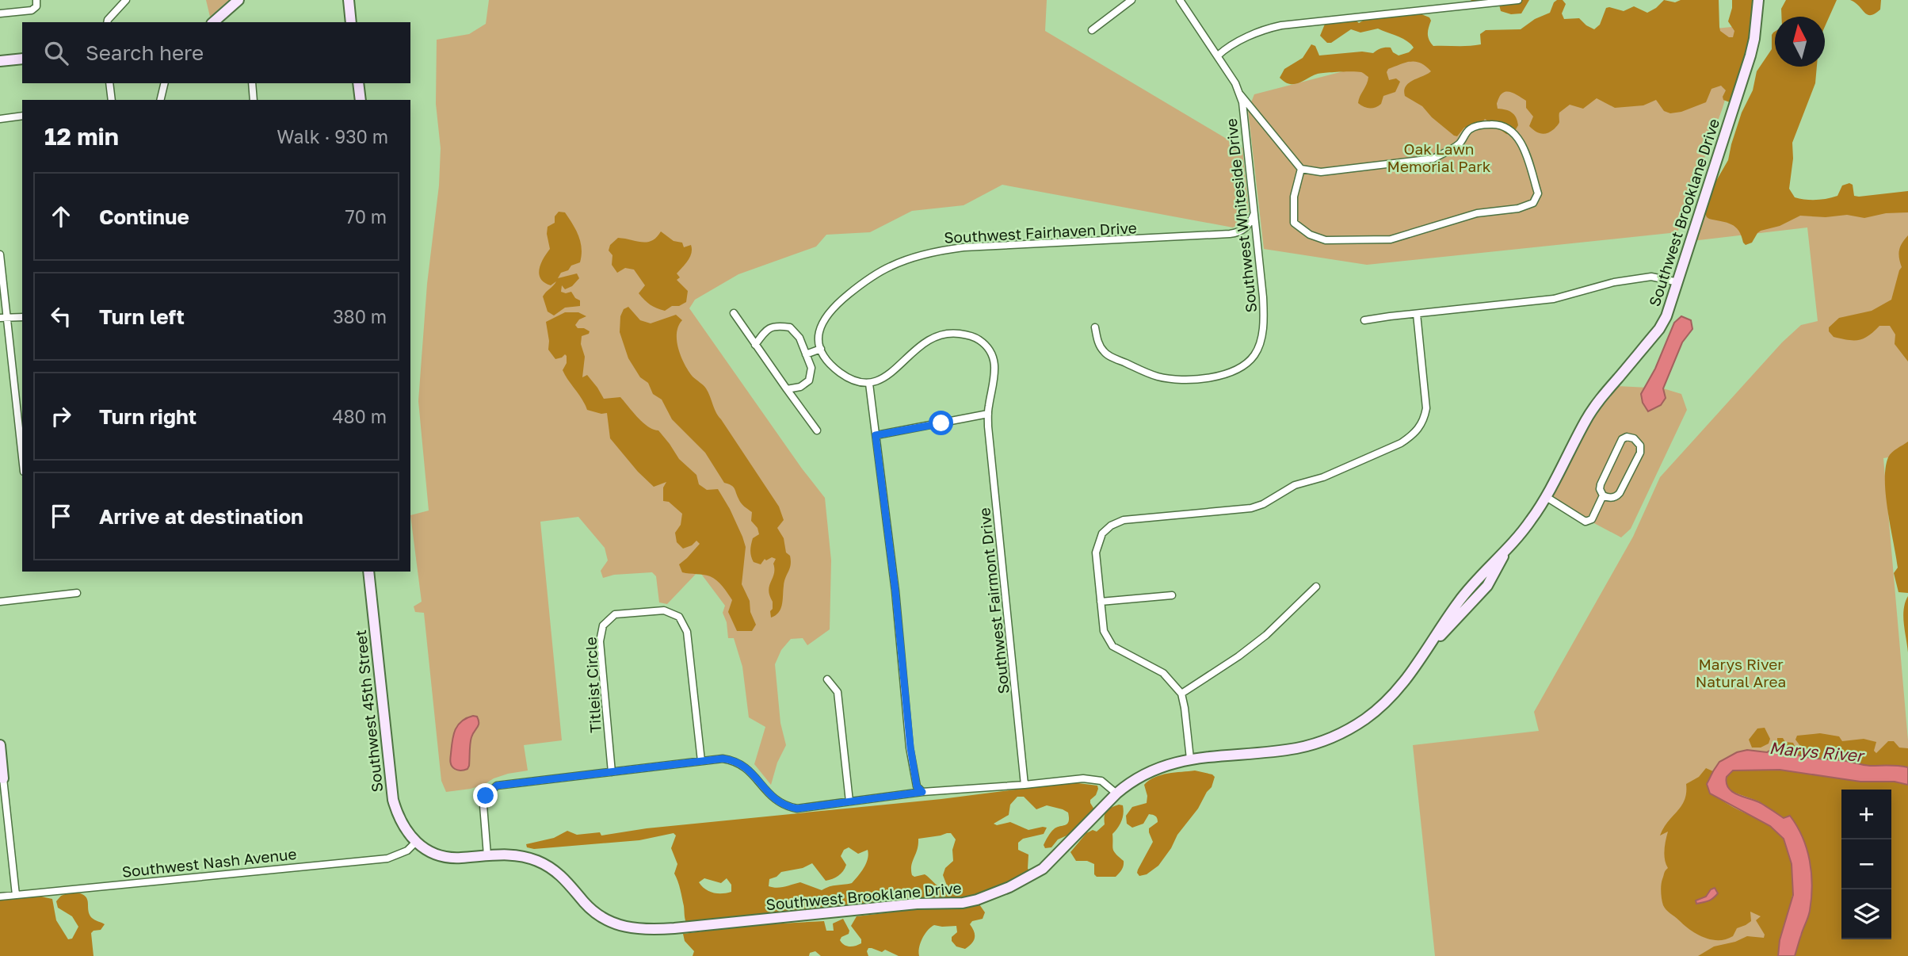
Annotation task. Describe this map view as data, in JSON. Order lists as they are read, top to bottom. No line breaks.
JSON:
{"streets":{"street":["Southwest Brooklane Drive","Southwest Whiteside Drive","Southwest Fairhaven Drive","Southwest Fairmont Drive","Titleist Circle","Southwest 45th Street","Southwest Nash Avenue"]},"crossings":[["Southwest Brooklane Drive","Southwest 45th Street"],["Southwest Brooklane Drive","Southwest Nash Avenue"],["Southwest Whiteside Drive","Southwest Fairhaven Drive"],["Southwest 45th Street","Southwest Nash Avenue"]],"water":["Marys River"],"parks":["Oak Lawn Memorial Park","Marys River Natural Area"],"north":"top","page":{"search":"Search here","heading":["12 min","Walk · 930 m"],"list":[["Continue","70 m"],["Turn left","380 m"],["Turn right","480 m"],"Arrive at destination"],"map_buttons":["+","−"]}}
